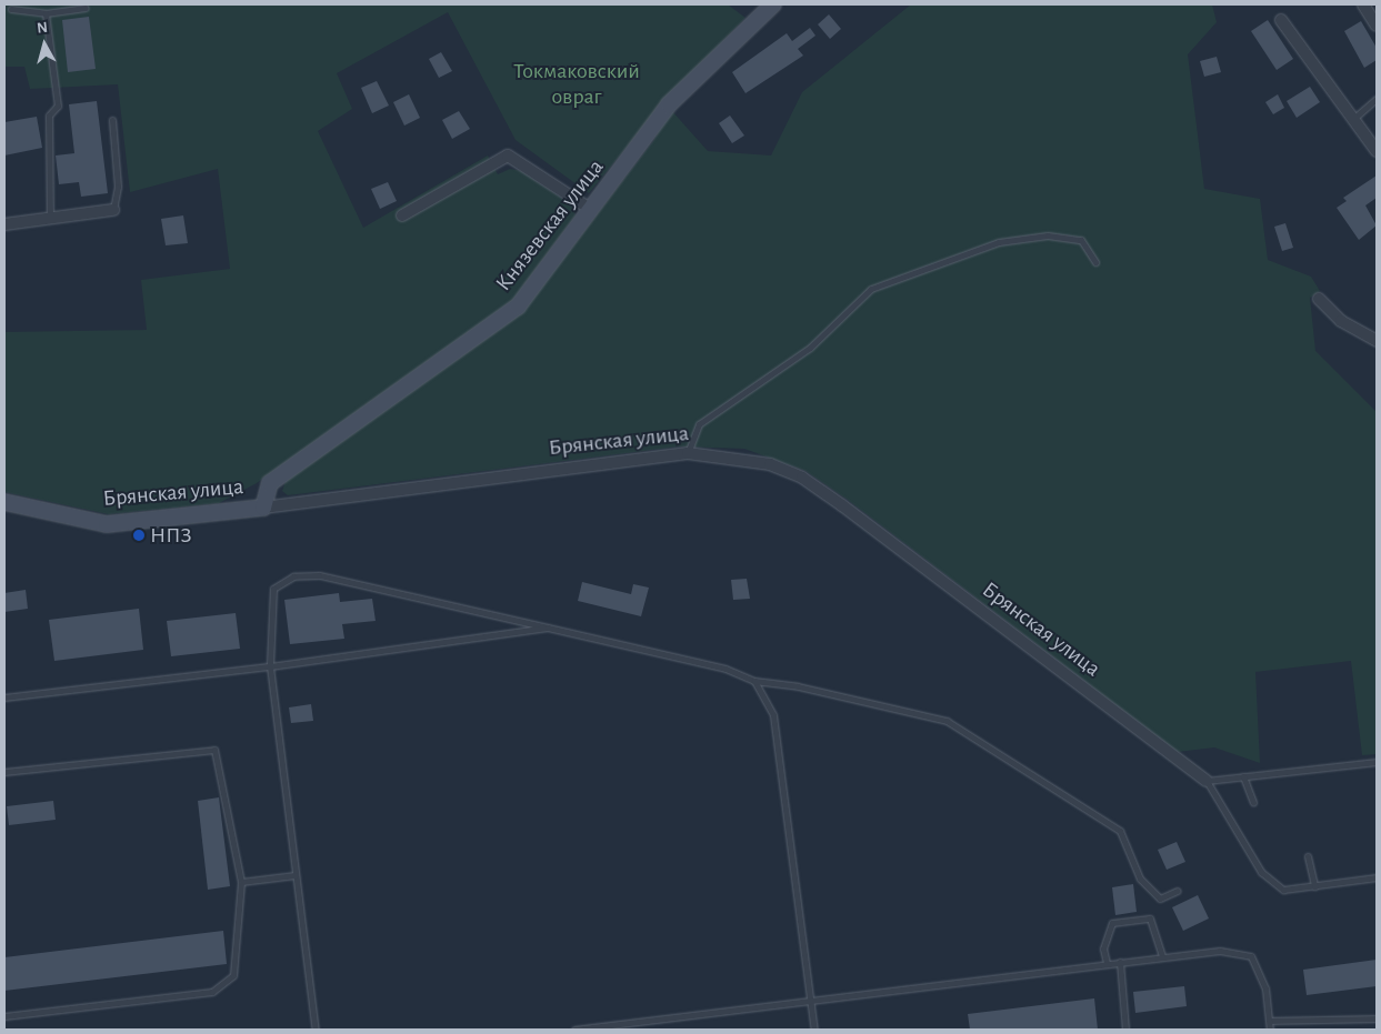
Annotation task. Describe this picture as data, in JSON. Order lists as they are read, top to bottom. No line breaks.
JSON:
{"streets":{"street":["Князевская улица","Брянская улица"]},"crossings":[["Князевская улица","Брянская улица"]],"parks":["Токмаковский овраг"],"places":["НПЗ"],"north":"top"}
